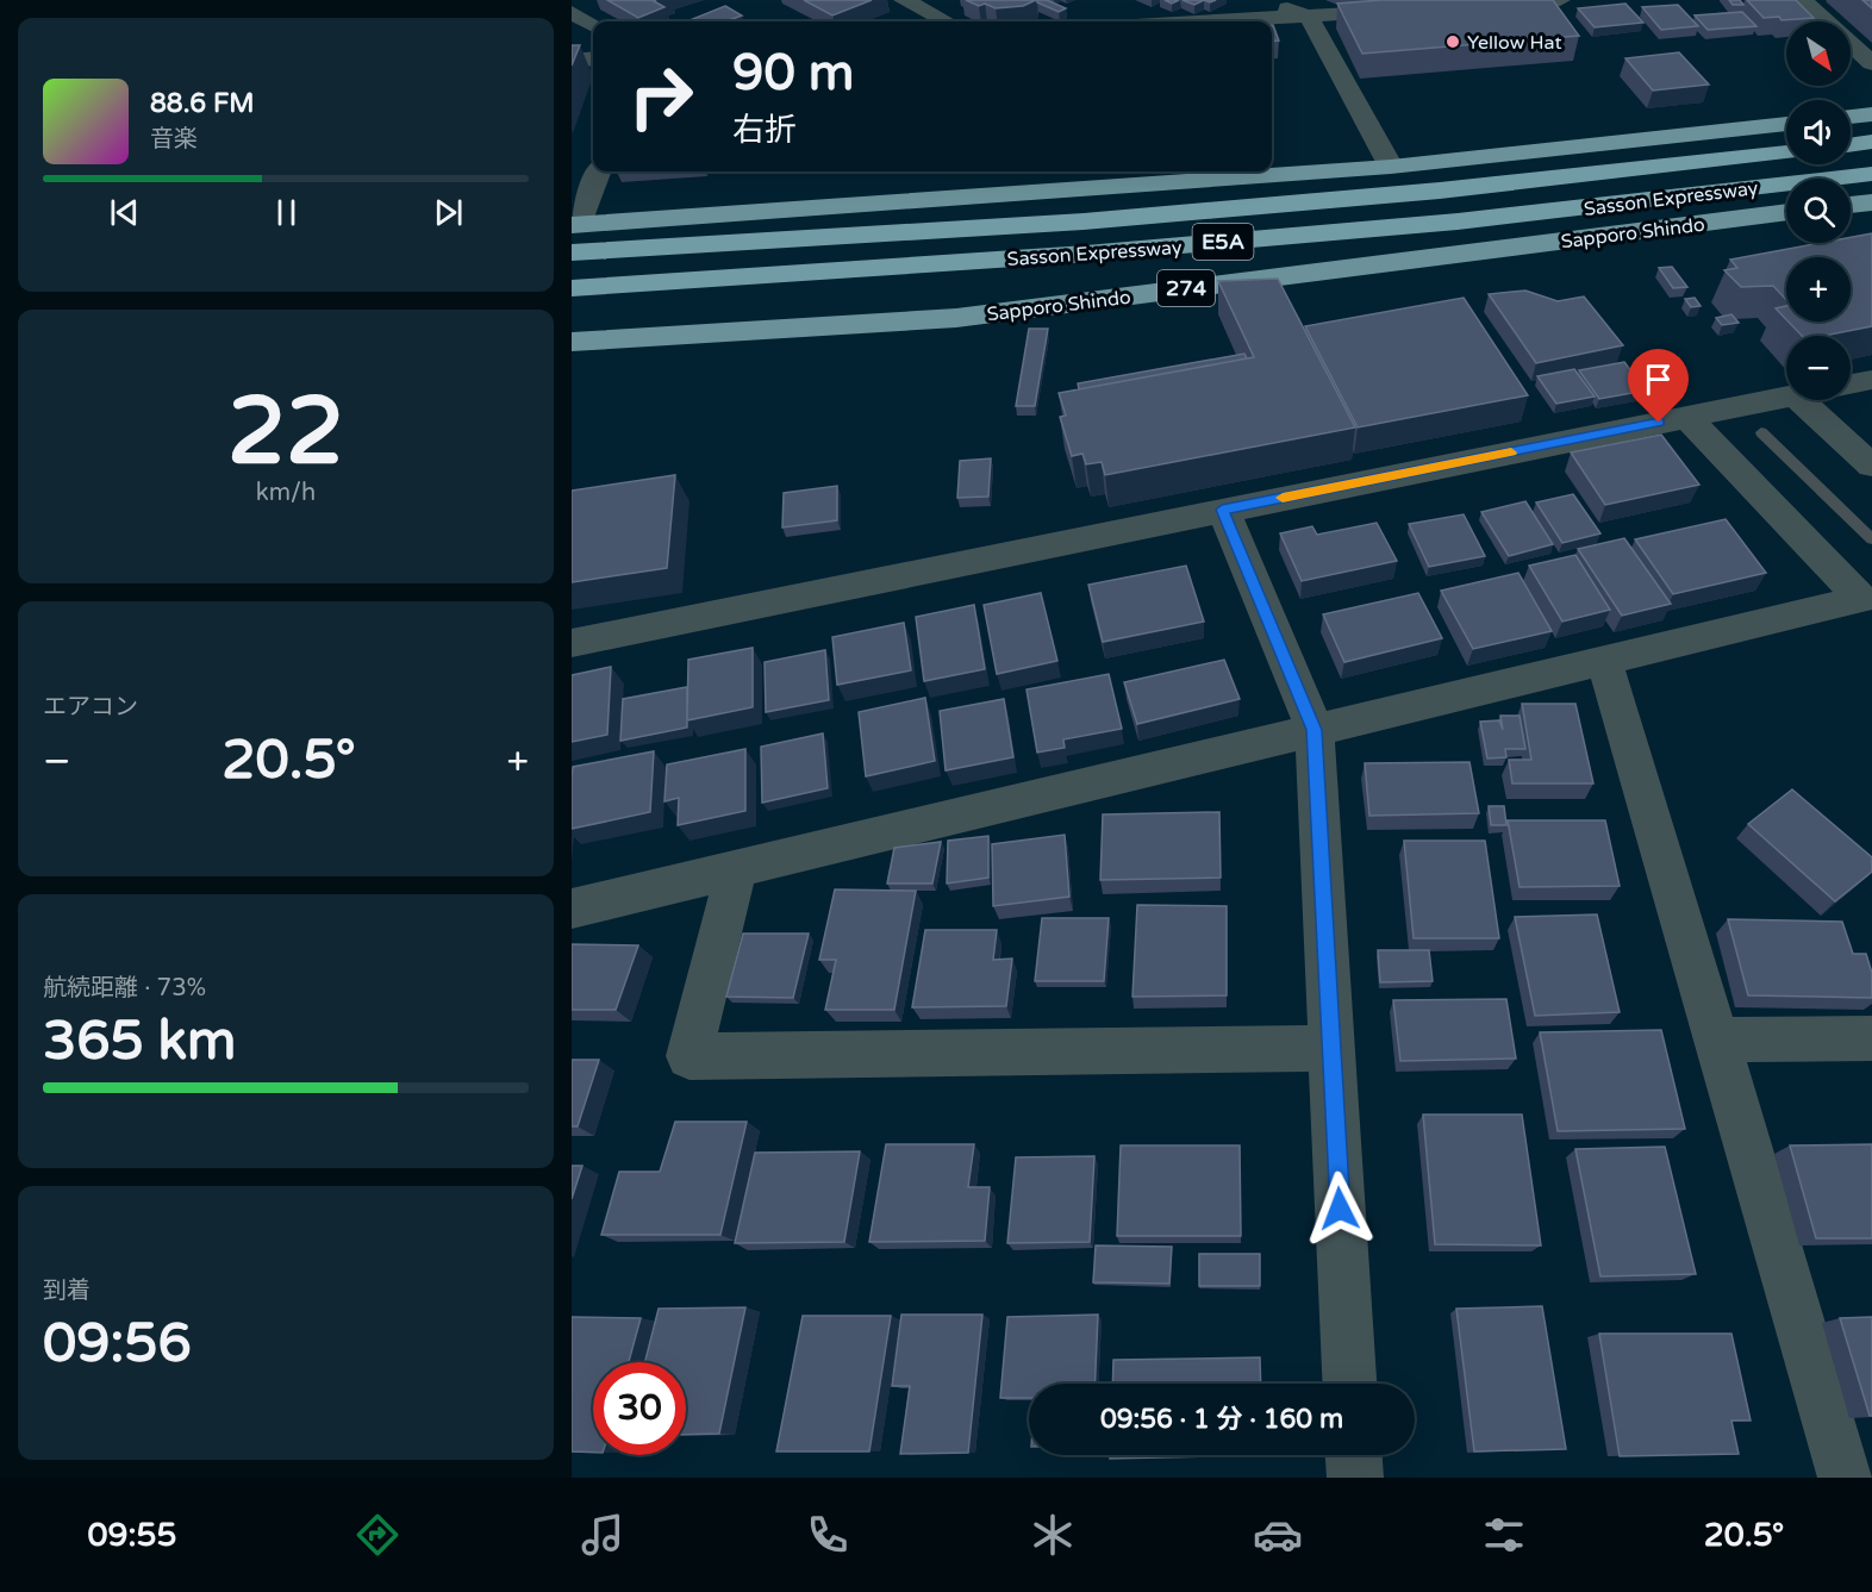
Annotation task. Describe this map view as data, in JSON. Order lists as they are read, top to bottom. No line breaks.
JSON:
{"streets":{"highway":["Sasson Expressway","Sapporo Shindo","E5A","274"]},"places":["Yellow Hat"],"north":"bottom right","page":{"map_buttons":["+","−"],"turn":["90 m","右折"],"song":["88.6 FM","音楽"],"tile":[["22","km/h"],"エアコン",["航続距離 · 73%","365 km"],["到着","09:56"]],"heat":["−","20.5°","+"],"limit":"30","trip":"09:56 · 1 分 · 160 m","tabs":["09:55","20.5°"]}}
